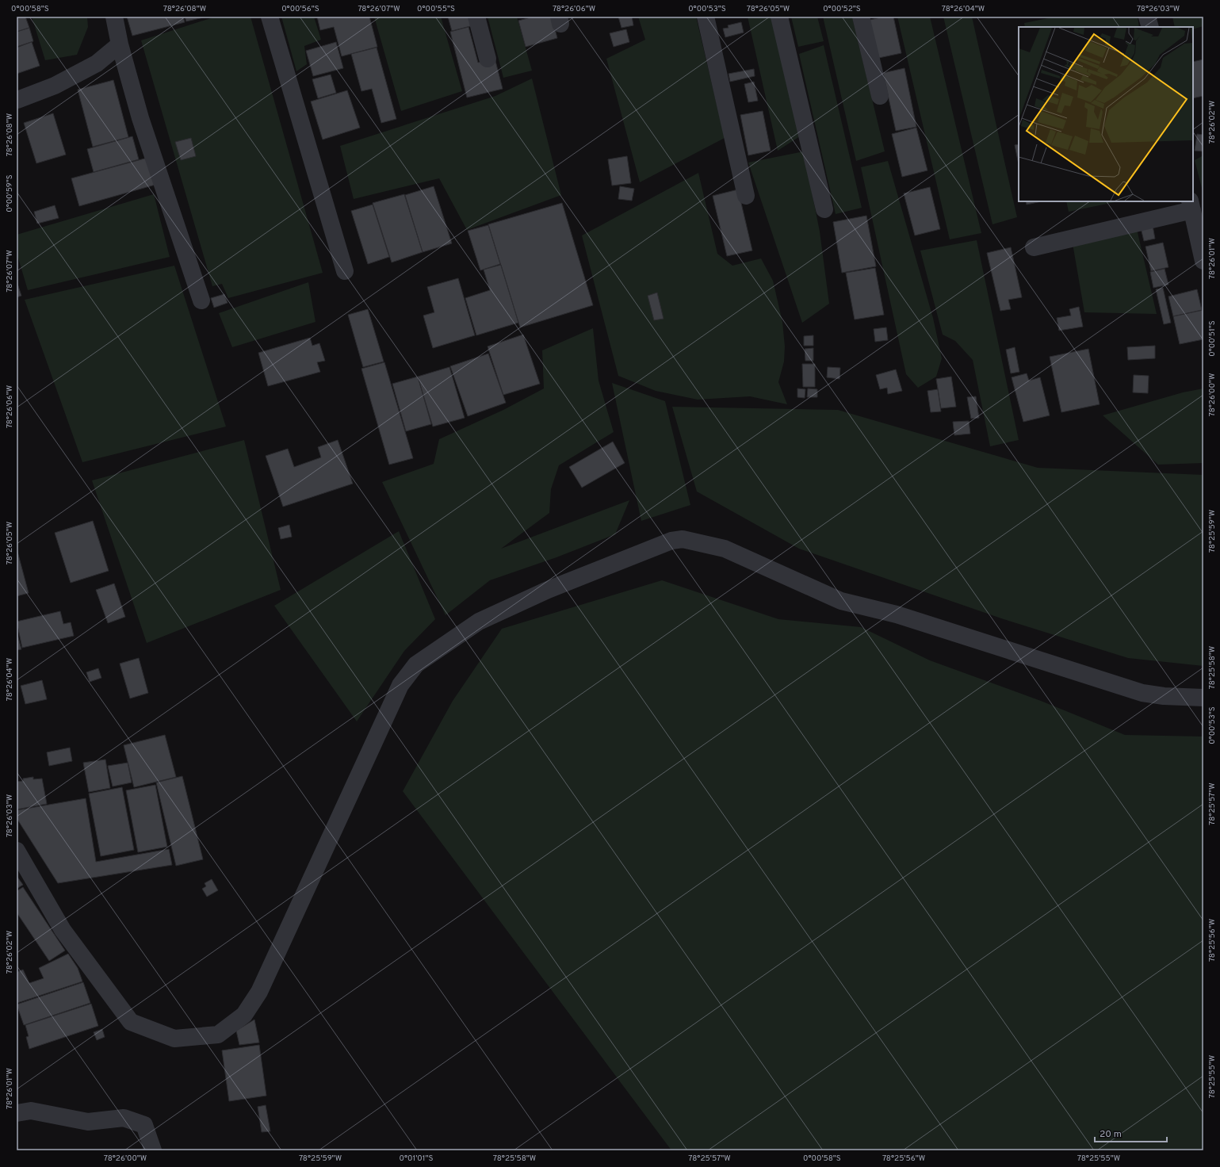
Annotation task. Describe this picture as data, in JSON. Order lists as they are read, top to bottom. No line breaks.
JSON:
{"scale_bar":"20 m","coordinates":["0°00'58\"S","78°26'08\"W","0°00'56\"S","78°26'07\"W","0°00'55\"S","78°26'06\"W","0°00'53\"S","78°26'05\"W","0°00'52\"S","78°26'04\"W","78°26'03\"W","78°26'02\"W","0°00'59\"S","78°26'01\"W","0°00'51\"S","78°26'00\"W","78°25'59\"W","78°25'58\"W","78°25'57\"W","78°25'56\"W","78°25'55\"W","0°01'01\"S"]}
